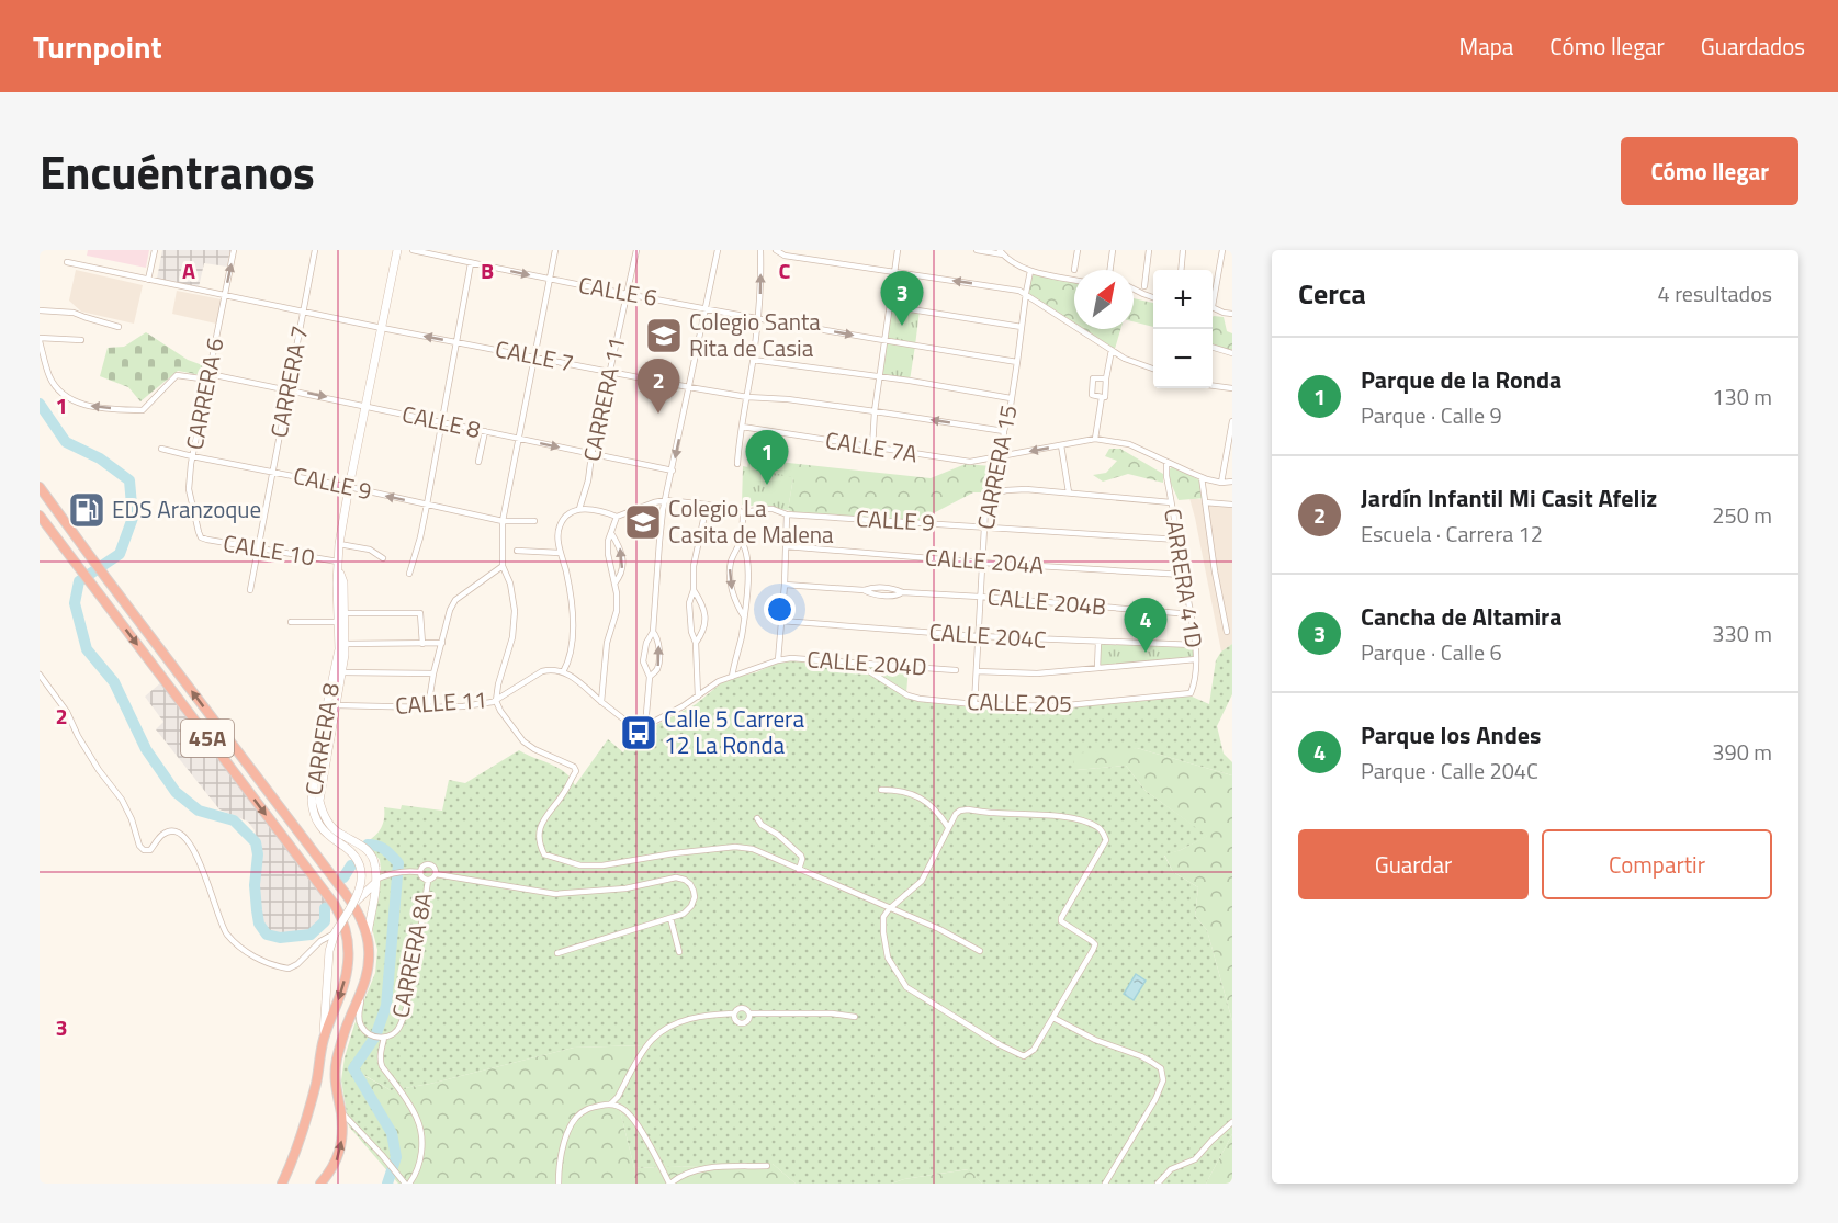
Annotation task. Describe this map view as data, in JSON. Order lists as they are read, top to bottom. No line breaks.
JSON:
{"streets":{"highway":["45A"],"main road":["CARRERA 8"],"street":["CALLE 6","CALLE 7","CARRERA 7","CARRERA 6","CARRERA 11","CALLE 8","CALLE 7A","CARRERA 15","CALLE 9","CALLE 10","CALLE 204A","CARRERA 41D","CALLE 204B","CALLE 204C","CALLE 204D","CALLE 11","CALLE 205","CARRERA 8A"]},"crossings":[["CALLE 6","CARRERA 11"],["CALLE 6","CARRERA 15"],["CALLE 7","CARRERA 7"],["CALLE 7","CARRERA 6"],["CALLE 7","CARRERA 11"],["CALLE 7","CARRERA 15"],["CALLE 7","CARRERA 8"],["CARRERA 7","CALLE 8"],["CARRERA 7","CALLE 9"],["CARRERA 7","CALLE 10"],["CARRERA 6","CALLE 8"],["CARRERA 6","CALLE 9"],["CARRERA 6","CALLE 10"],["CARRERA 11","CALLE 8"],["CALLE 8","CARRERA 8"],["CALLE 7A","CARRERA 15"],["CARRERA 15","CALLE 9"],["CARRERA 15","CALLE 204A"],["CARRERA 15","CALLE 204B"],["CARRERA 15","CALLE 204C"],["CARRERA 15","CALLE 205"],["CALLE 9","CARRERA 41D"],["CALLE 9","CARRERA 8"],["CALLE 10","CARRERA 8"],["CALLE 204A","CARRERA 41D"],["CARRERA 41D","CALLE 204B"],["CARRERA 41D","CALLE 204C"],["CARRERA 41D","CALLE 205"],["CALLE 204D","CALLE 205"],["CALLE 11","CARRERA 8"],["45A","CARRERA 8"],["45A","CARRERA 8A"]],"places":{"school or university":["Colegio Santa Rita de Casia","Colegio La Casita de Malena"],"fuel station":["EDS Aranzoque"],"bus stop":["Calle 5 Carrera 12 La Ronda"]},"north":"top right","page":{"header":"Turnpoint","nav":["Mapa","Cómo llegar","Guardados"],"title":"Encuéntranos","buttons":["Cómo llegar",["Guardar","Compartir"]],"heading":["Cerca","4 resultados"],"map_buttons":["+","−"],"pins":["3","2","1","4"],"list":[{"mark":"1","name":"Parque de la Ronda","note":"Parque · Calle 9","value":"130 m"},{"mark":"2","name":"Jardín Infantil Mi Casit Afeliz","note":"Escuela · Carrera 12","value":"250 m"},{"mark":"3","name":"Cancha de Altamira","note":"Parque · Calle 6","value":"330 m"},{"mark":"4","name":"Parque los Andes","note":"Parque · Calle 204C","value":"390 m"}]},"grid":{"columns":["A","B","C"],"rows":["1","2","3"]}}
